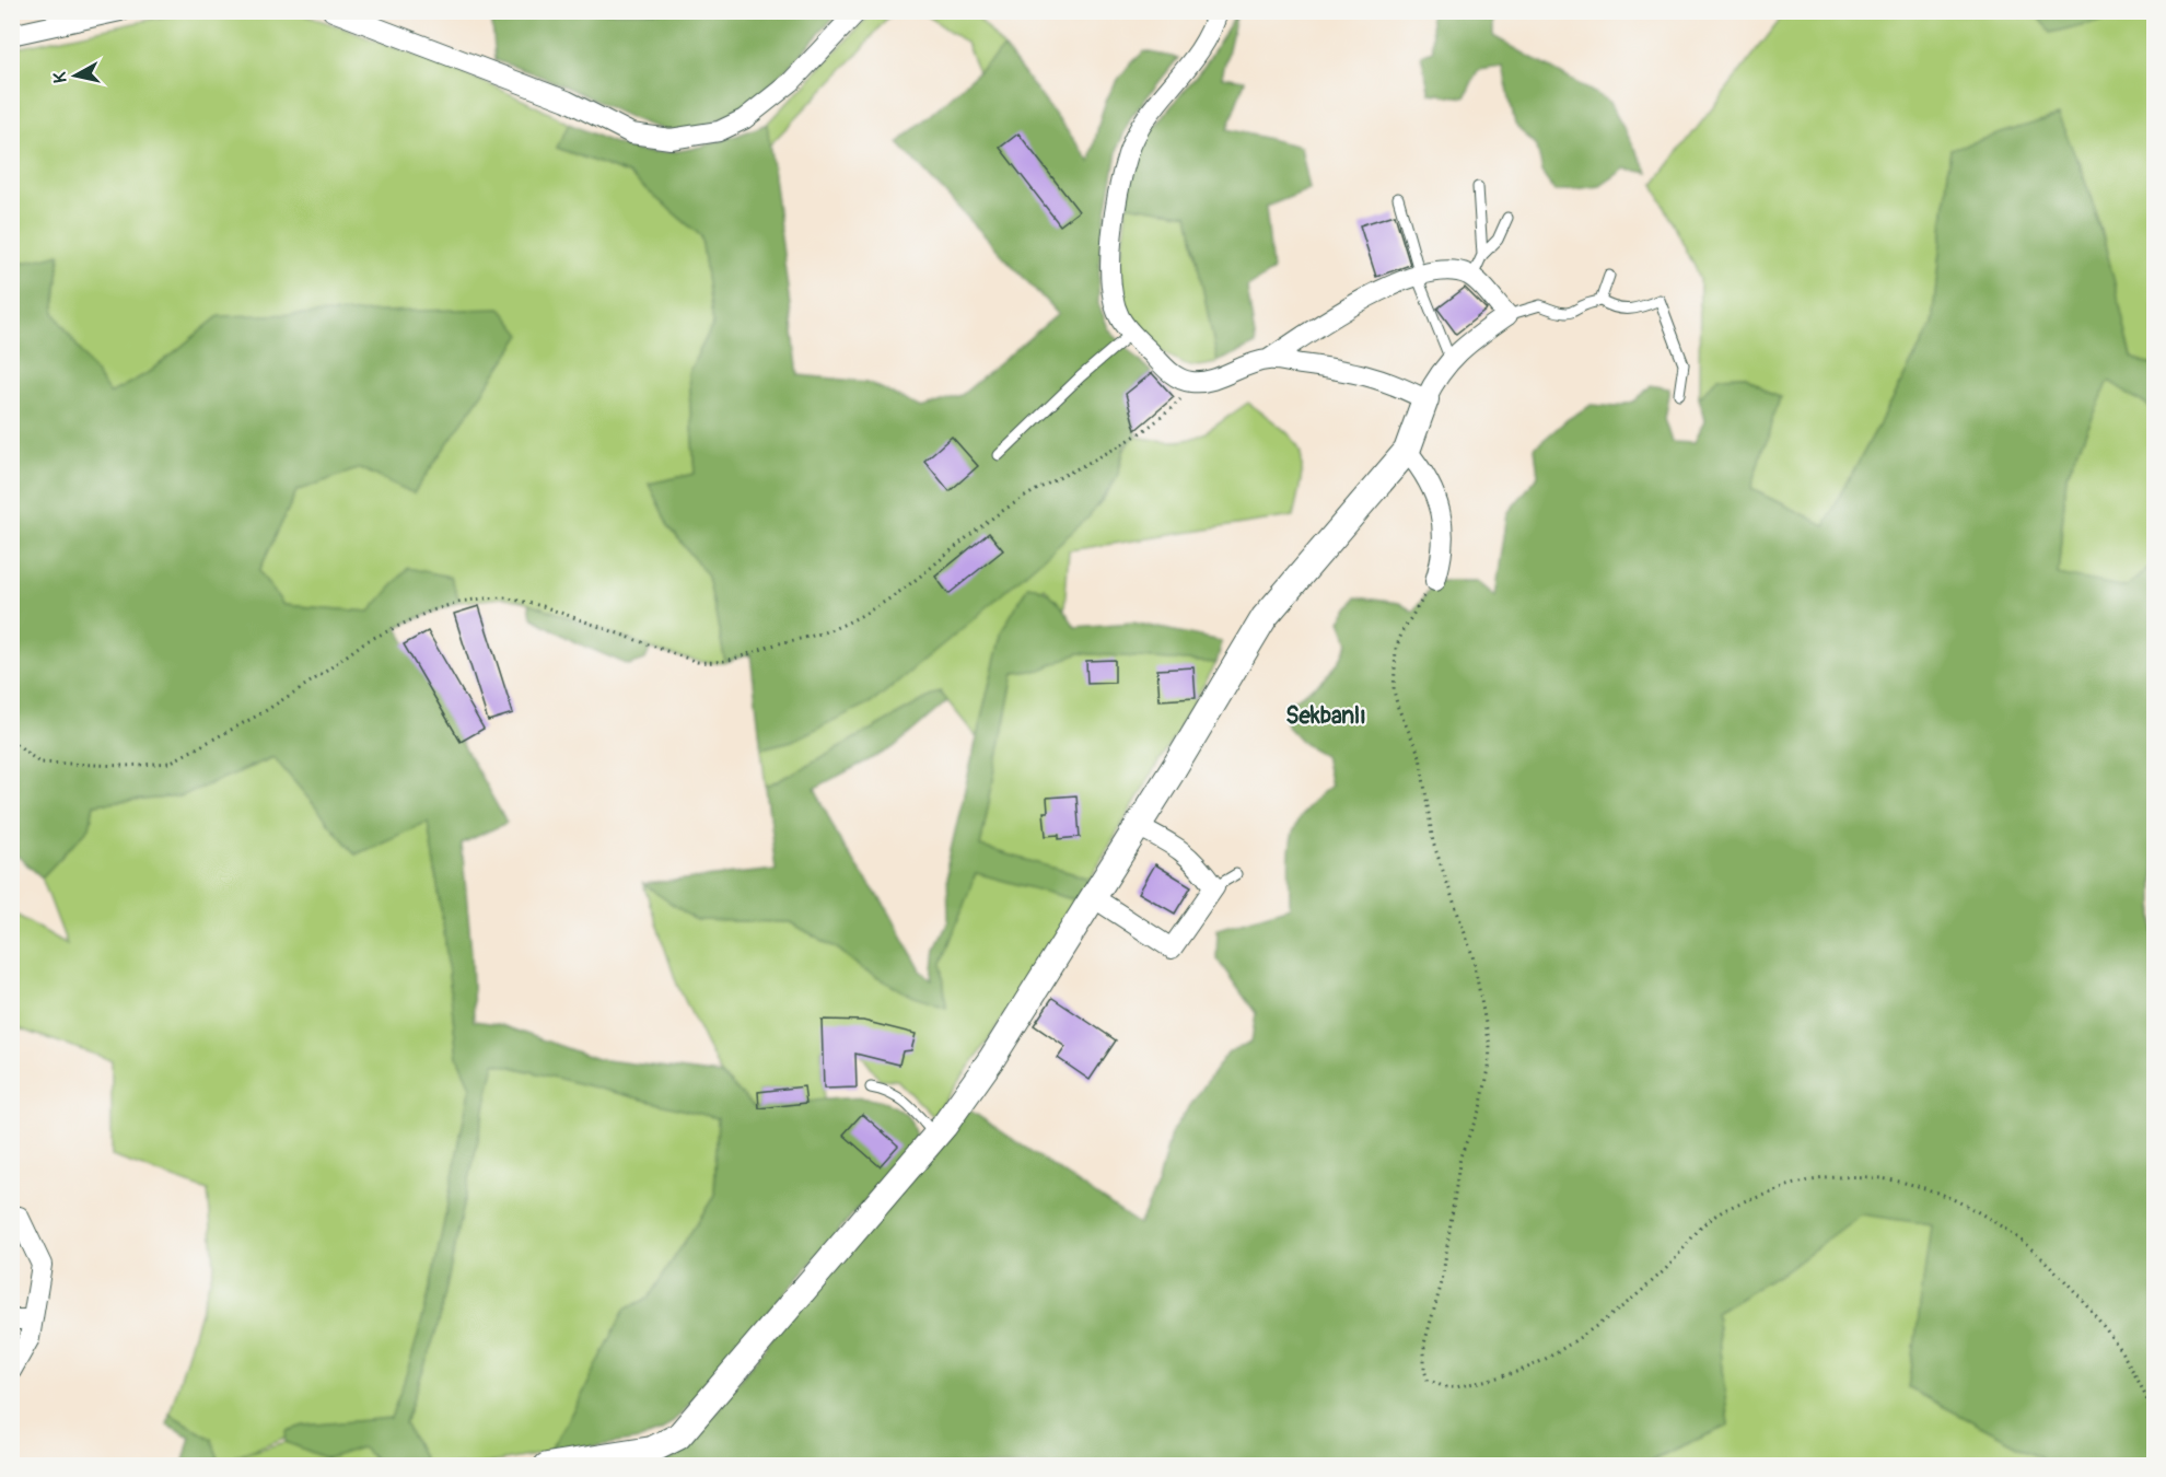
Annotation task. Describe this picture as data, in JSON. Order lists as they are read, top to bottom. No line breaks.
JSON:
{"districts":["Sekbanlı"],"north":"left"}
